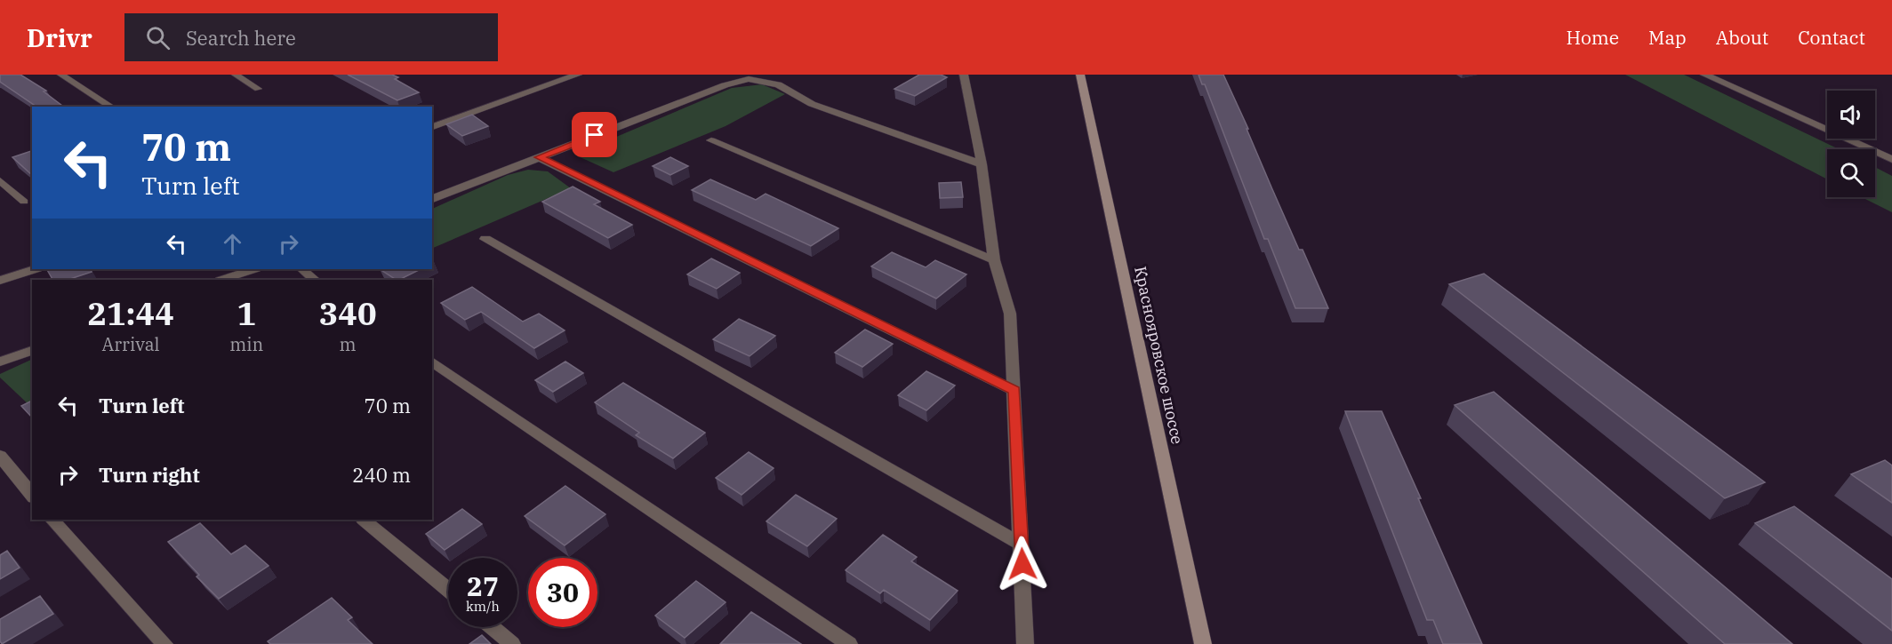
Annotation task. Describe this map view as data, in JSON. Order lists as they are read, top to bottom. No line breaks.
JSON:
{"streets":{"street":["Краснояровское шоссе"]},"page":{"header":"Drivr","search":"Search here","nav":["Home","Map","About","Contact"],"turn":["70 m","Turn left"],"eta":["21:44","Arrival","1","min","340","m"],"list":[{"name":"Turn left","value":"70 m"},{"name":"Turn right","value":"240 m"}],"speed":"27 km/h","limit":"30"}}
